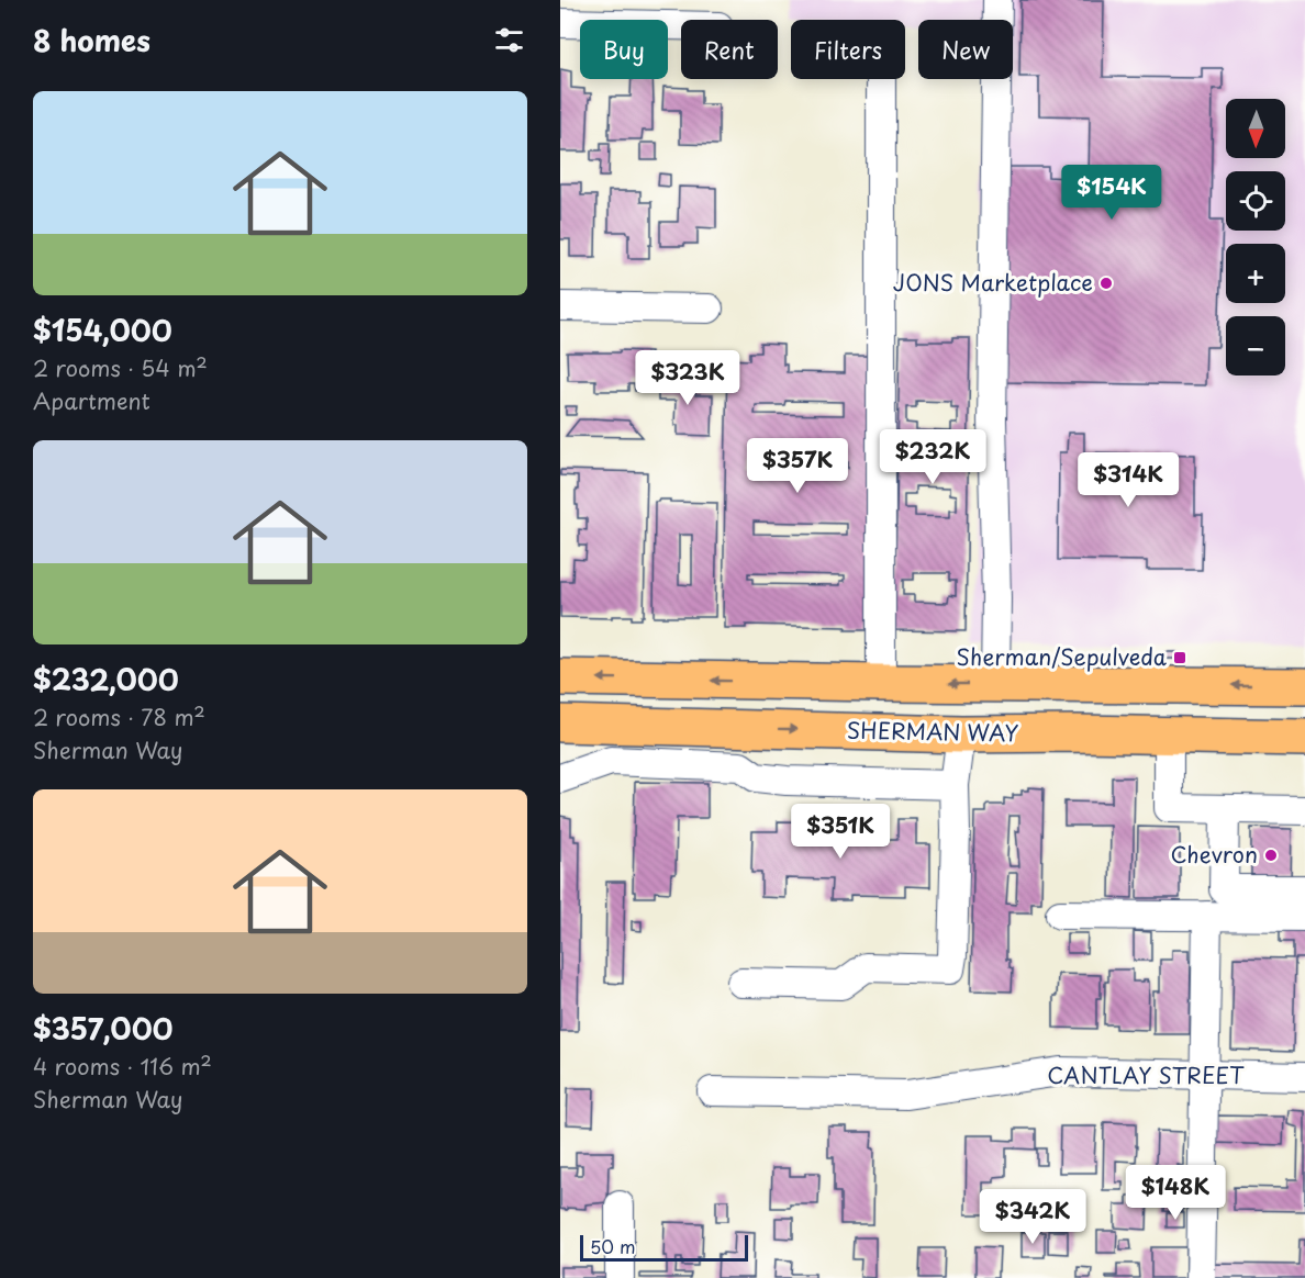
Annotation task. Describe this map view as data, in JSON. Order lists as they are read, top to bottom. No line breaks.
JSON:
{"streets":{"main road":["SHERMAN WAY"],"street":["CANTLAY STREET"]},"places":{"other":["JONS Marketplace","Chevron"],"transit":["Sherman/Sepulveda"]},"scale_bar":"50 m","north":"bottom","page":{"heading":"8 homes","chip":["Buy","Rent","Filters","New"],"list":[{"name":"$154,000","note":"2 rooms · 54 m² · Apartment"},{"name":"$232,000","note":"2 rooms · 78 m² · Sherman Way"},{"name":"$357,000","note":"4 rooms · 116 m² · Sherman Way"}],"map_buttons":["+","−"],"price":["$154K","$323K","$232K","$357K","$314K","$351K","$148K","$342K"],"scale":"50 m"}}
